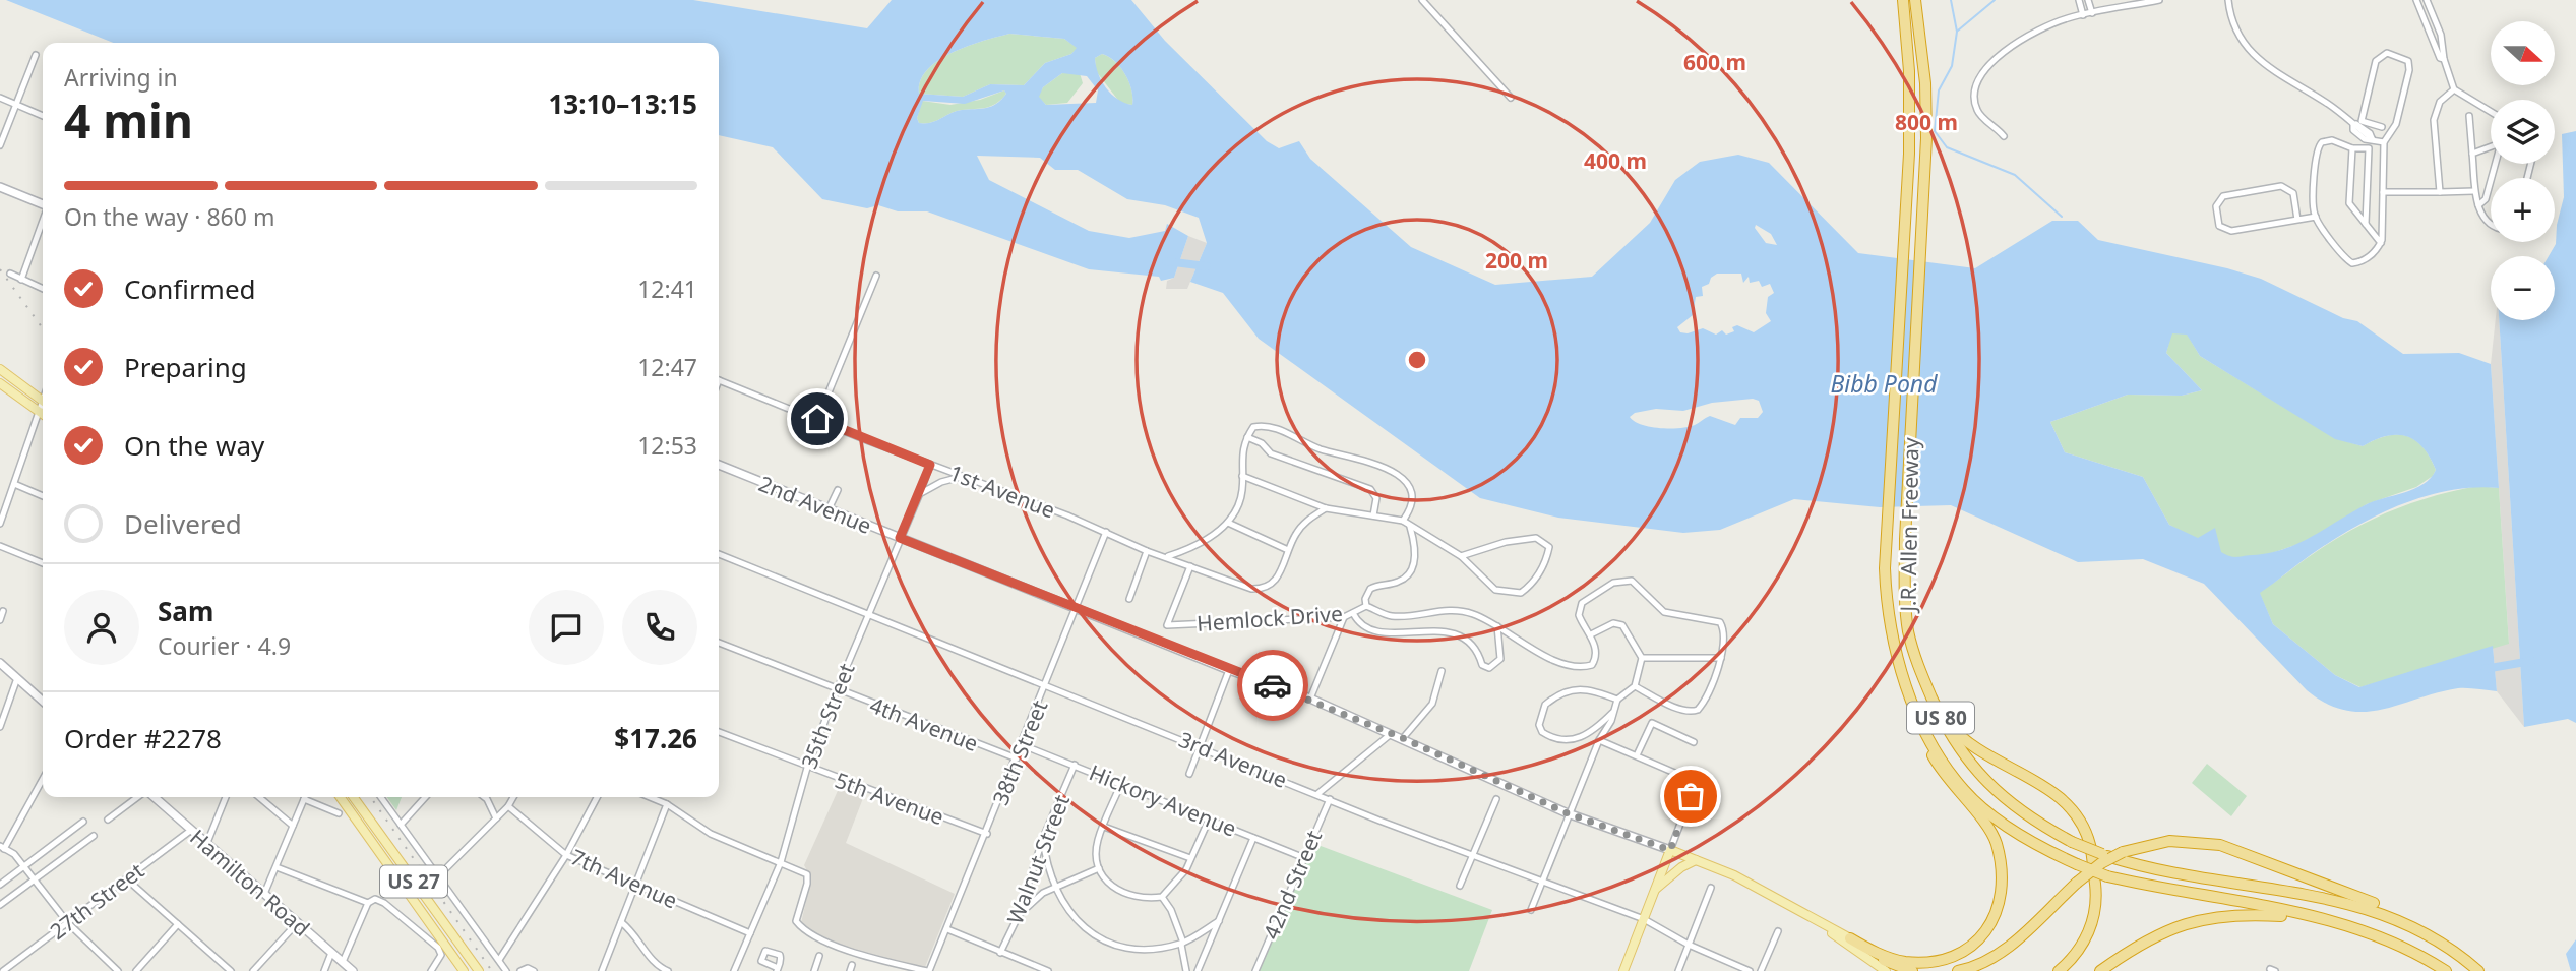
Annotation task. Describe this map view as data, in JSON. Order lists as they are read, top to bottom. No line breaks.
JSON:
{"streets":{"highway":["J.R. Allen Freeway","US 80"],"main road":["2nd Avenue","US 27","Hamilton Road"],"street":["1st Avenue","Hemlock Drive","35th Street","4th Avenue","38th Street","3rd Avenue","5th Avenue","Hickory Avenue","Walnut Street","7th Avenue","42nd Street","27th Street"]},"crossings":[["1st Avenue","Hemlock Drive"],["1st Avenue","35th Street"],["1st Avenue","38th Street"],["2nd Avenue","35th Street"],["2nd Avenue","38th Street"],["J.R. Allen Freeway","US 80"],["35th Street","4th Avenue"],["35th Street","3rd Avenue"],["35th Street","5th Avenue"],["35th Street","7th Avenue"],["4th Avenue","38th Street"],["38th Street","3rd Avenue"],["38th Street","5th Avenue"],["38th Street","Hickory Avenue"],["3rd Avenue","42nd Street"],["Hickory Avenue","Walnut Street"],["Hickory Avenue","42nd Street"],["Hamilton Road","27th Street"]],"water":["Bibb Pond"],"north":"right","page":{"map_buttons":["+","−"],"heading":["4 min","Arriving in","13:10–13:15"],"panel":["Sam","Courier · 4.9","Order #2278","$17.26"],"bar":"On the way · 860 m","list":[["Confirmed","12:41"],["Preparing","12:47"],["On the way","12:53"],"Delivered"]},"rings":["600 m","800 m","400 m","200 m"]}
